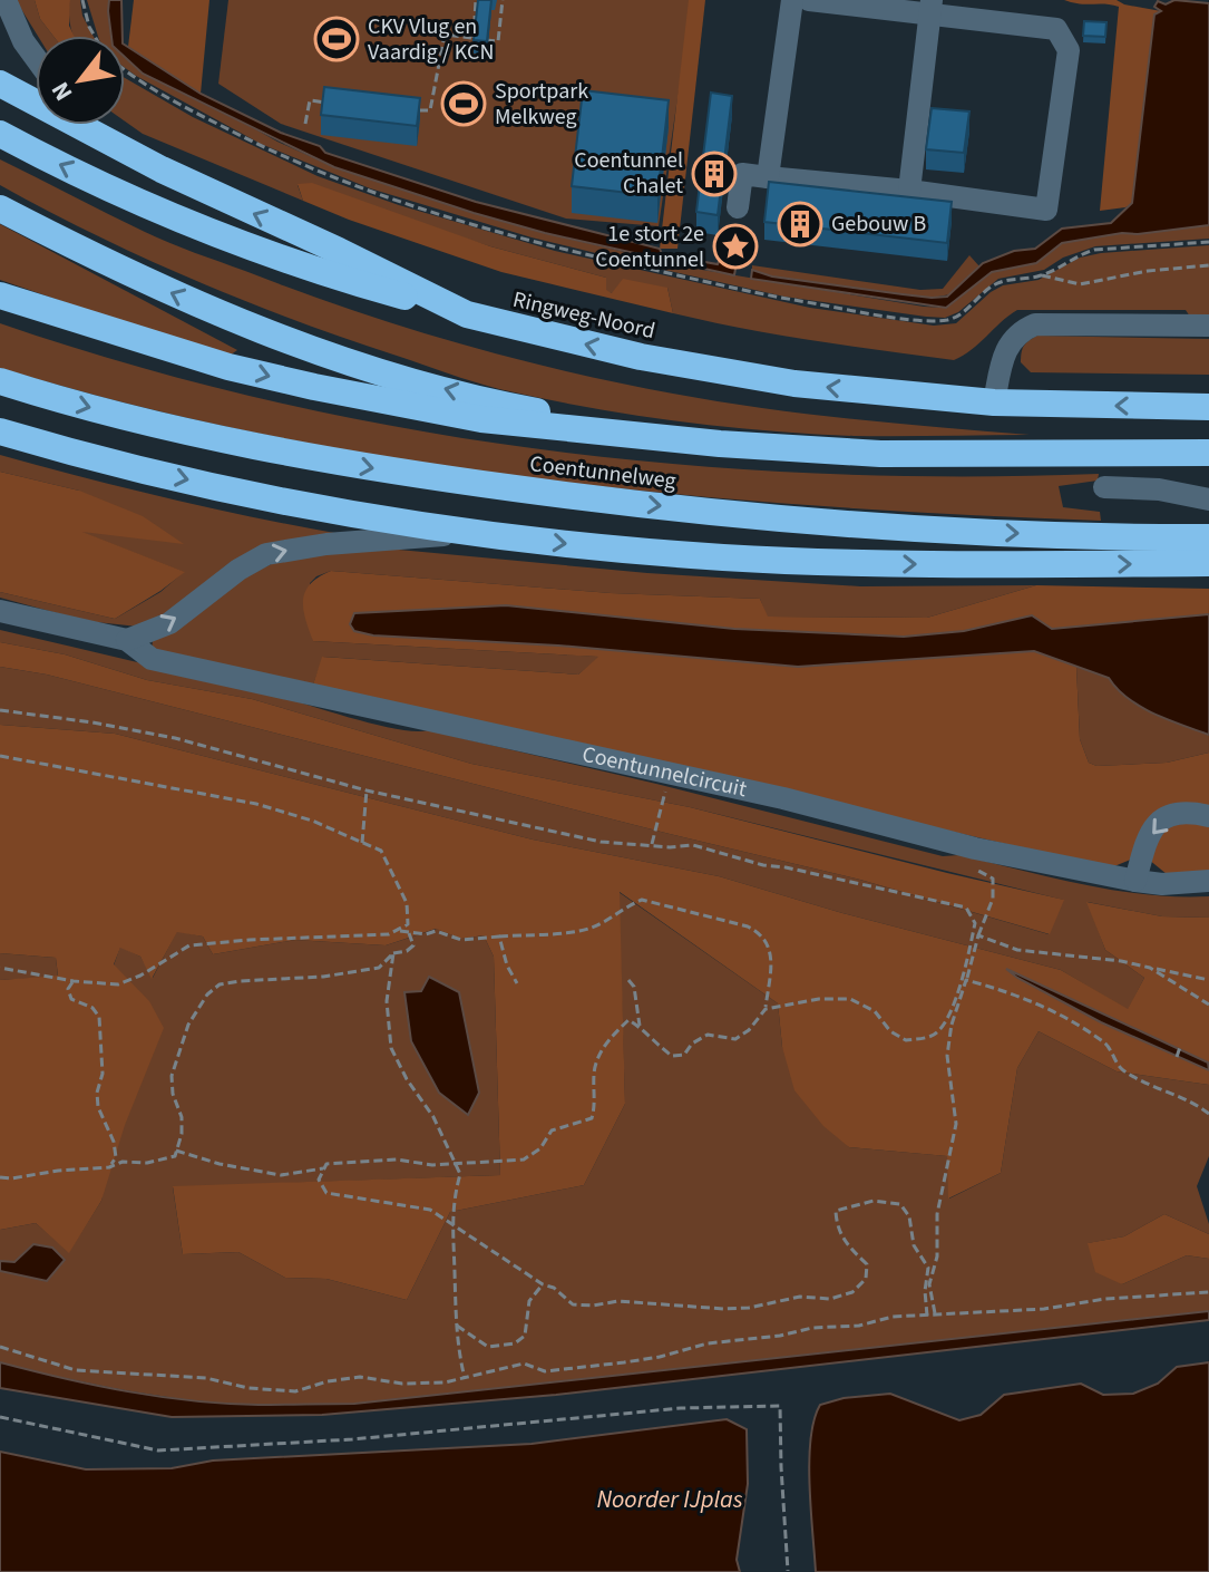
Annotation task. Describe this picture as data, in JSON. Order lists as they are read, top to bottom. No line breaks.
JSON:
{"streets":{"highway":["Ringweg-Noord","Coentunnelweg"],"lane":["Coentunnelcircuit"]},"water":["Noorder IJplas"],"places":{"sports":["CKV Vlug en Vaardig / KCN","Sportpark Melkweg"],"building":["Coentunnel Chalet","Gebouw B"],"place":["1e stort 2e Coentunnel"]},"north":"bottom left"}
